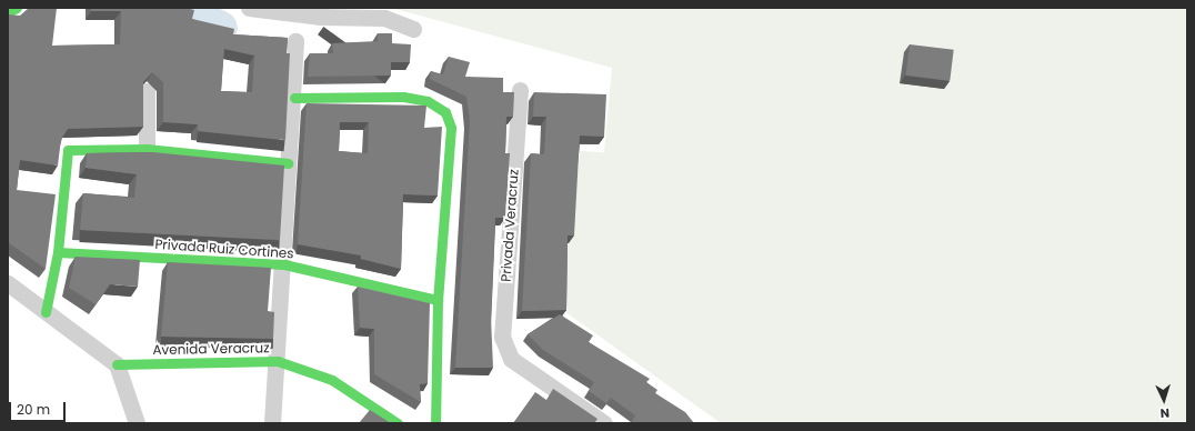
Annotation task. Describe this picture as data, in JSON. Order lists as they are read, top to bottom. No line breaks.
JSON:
{"streets":{"street":["Privada Veracruz","Privada Ruiz Cortines","Avenida Veracruz"]},"scale_bar":"20 m","north":"bottom"}
